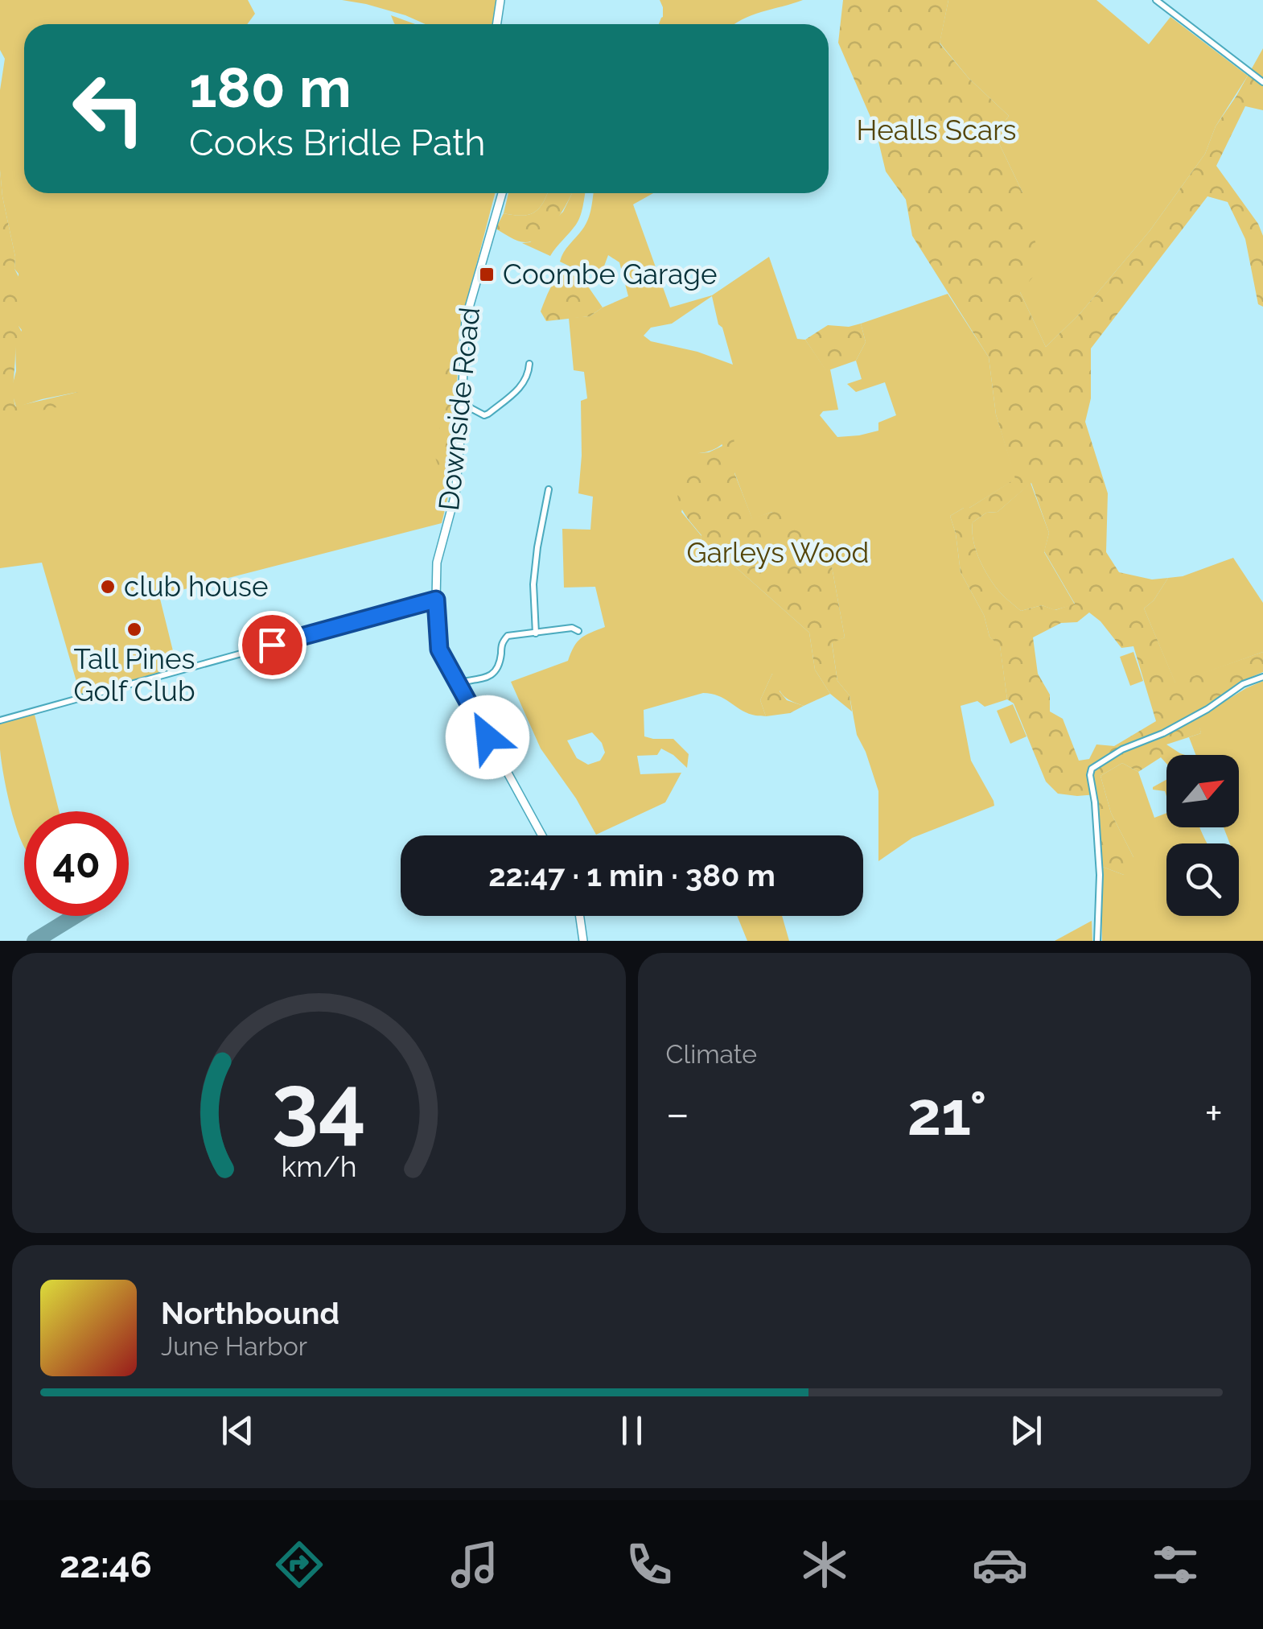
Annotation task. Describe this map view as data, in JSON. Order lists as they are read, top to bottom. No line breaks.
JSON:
{"streets":{"street":["Downside Road"]},"parks":["Healls Scars","Garleys Wood"],"places":{"transit":["Coombe Garage"],"other":["club house","Tall Pines Golf Club"]},"north":"top right","page":{"turn":["180 m","Cooks Bridle Path"],"limit":"40","trip":"22:47 · 1 min · 380 m","tile":"Climate","heat":["−","21°","+"],"song":["Northbound","June Harbor"],"tabs":"22:46","gauge":["34","km/h"]}}
